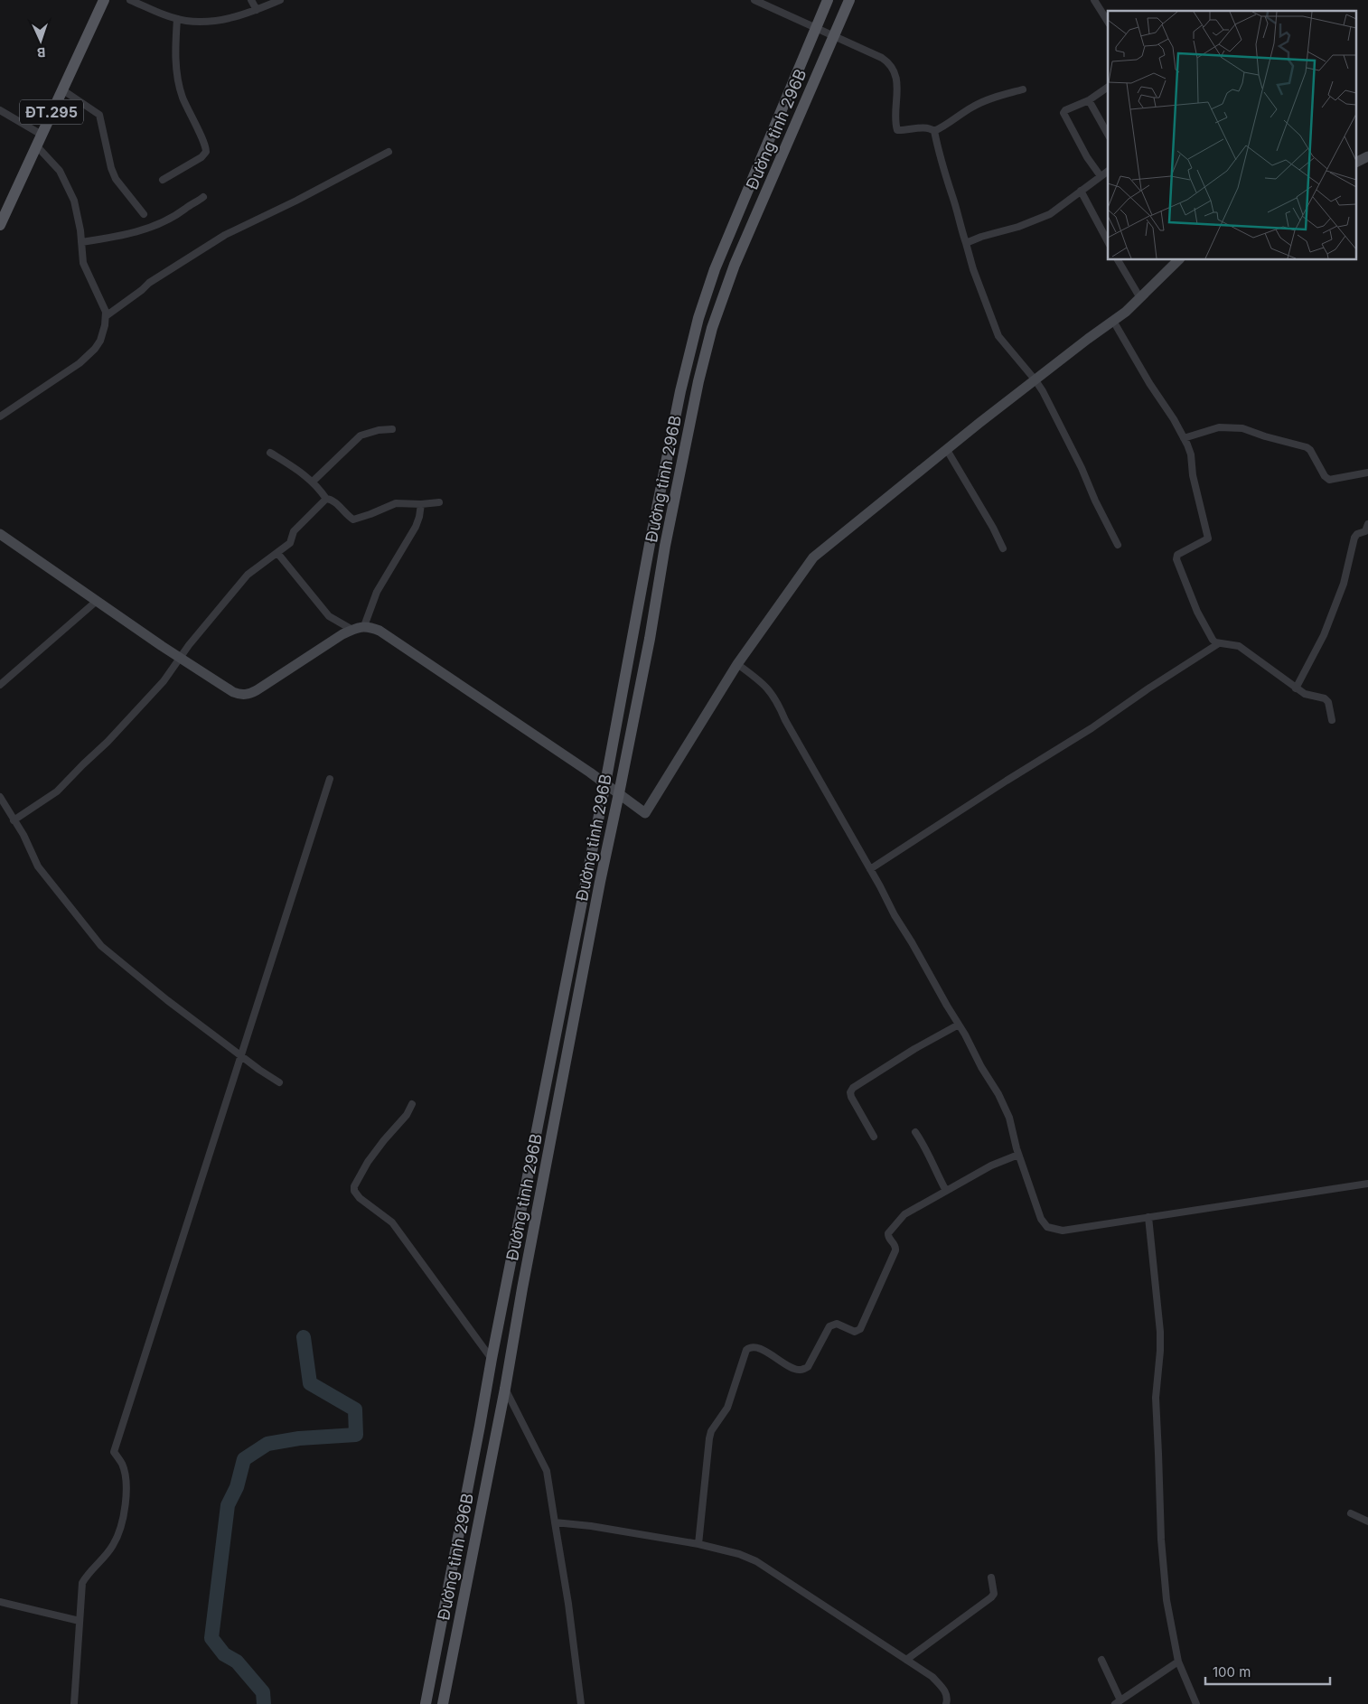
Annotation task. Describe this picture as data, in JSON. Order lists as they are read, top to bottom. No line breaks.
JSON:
{"streets":{"main road":["ĐT.295","Đường tỉnh 296B"]},"scale_bar":"100 m","north":"bottom"}
